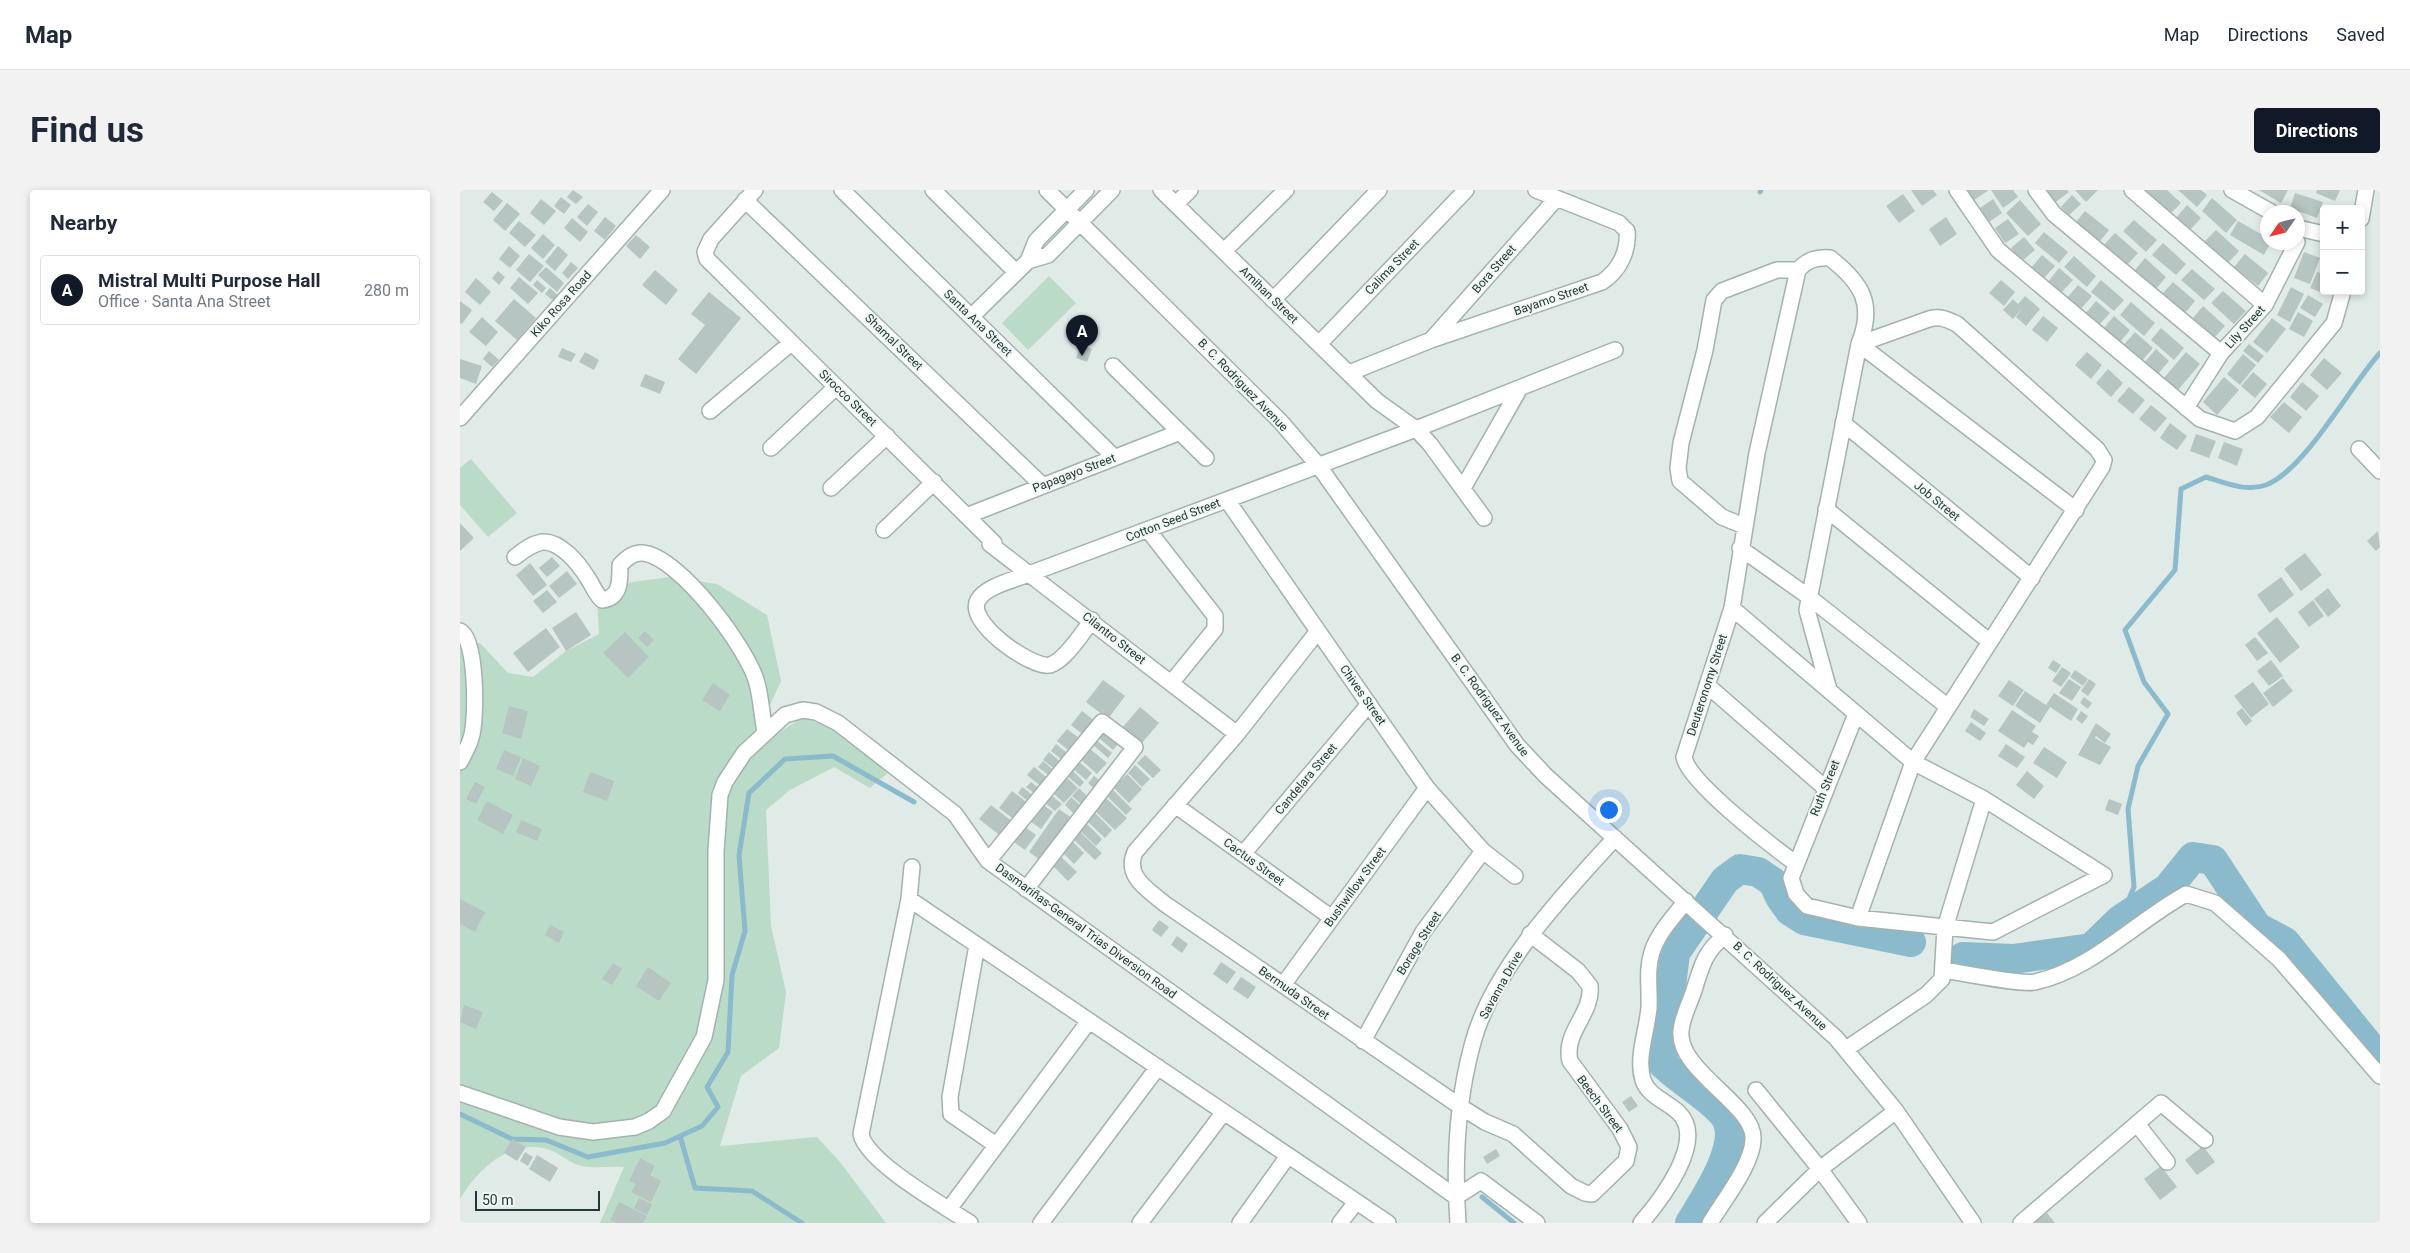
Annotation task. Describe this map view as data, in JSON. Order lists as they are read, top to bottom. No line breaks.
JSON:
{"streets":{"street":["Calima Street","Bora Street","Amihan Street","Bayamo Street","Kiko Rosa Road","Santa Ana Street","Lily Street","Shamal Street","B. C. Rodriguez Avenue","Sirocco Street","Papagayo Street","Job Street","Cotton Seed Street","Cilantro Street","Deuteronomy Street","Chives Street","Candelara Street","Ruth Street","Cactus Street","Bushwillow Street","Dasmariñas-General Trias Diversion Road","Borage Street","Savanna Drive","Bermuda Street","Beech Street"]},"crossings":[["Calima Street","Amihan Street"],["Bora Street","Bayamo Street"],["Amihan Street","Bayamo Street"],["Amihan Street","Cotton Seed Street"],["Santa Ana Street","Papagayo Street"],["Shamal Street","Sirocco Street"],["Shamal Street","Papagayo Street"],["B. C. Rodriguez Avenue","Cotton Seed Street"],["B. C. Rodriguez Avenue","Savanna Drive"],["Sirocco Street","Papagayo Street"],["Sirocco Street","Cilantro Street"],["Cotton Seed Street","Cilantro Street"],["Cotton Seed Street","Chives Street"],["Deuteronomy Street","Ruth Street"],["Chives Street","Candelara Street"],["Chives Street","Bushwillow Street"],["Chives Street","Borage Street"],["Candelara Street","Cactus Street"],["Cactus Street","Bushwillow Street"],["Cactus Street","Bermuda Street"],["Bushwillow Street","Bermuda Street"],["Dasmariñas-General Trias Diversion Road","Savanna Drive"],["Borage Street","Bermuda Street"],["Savanna Drive","Bermuda Street"],["Savanna Drive","Beech Street"],["Bermuda Street","Beech Street"]],"scale_bar":"50 m","north":"bottom left","page":{"header":"Map","nav":["Map","Directions","Saved"],"buttons":"Directions","title":"Find us","heading":"Nearby","map_buttons":["+","−"],"list":[{"mark":"A","name":"Mistral Multi Purpose Hall","note":"Office · Santa Ana Street","value":"280 m"}],"pins":"A","scale":"50 m"}}
